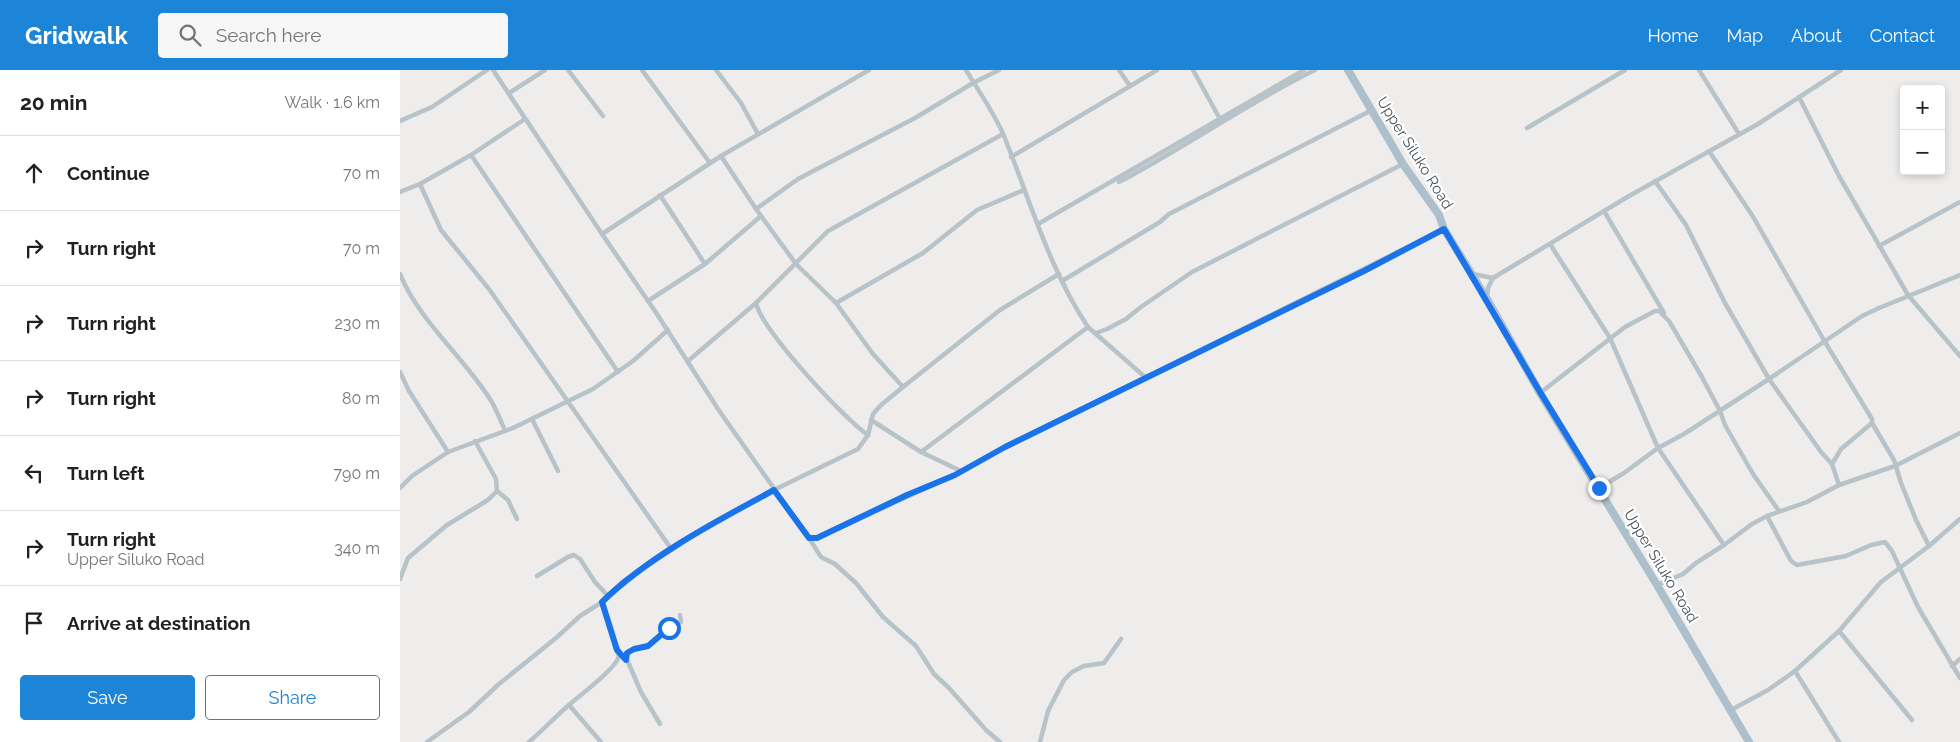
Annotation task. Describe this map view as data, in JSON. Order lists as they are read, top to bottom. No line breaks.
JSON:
{"streets":{"main road":["Upper Siluko Road"]},"page":{"header":"Gridwalk","search":"Search here","nav":["Home","Map","About","Contact"],"heading":["20 min","Walk · 1.6 km"],"map_buttons":["+","−"],"list":[["Continue","70 m"],["Turn right","70 m"],["Turn right","230 m"],["Turn right","80 m"],["Turn left","790 m"],["Turn right","Upper Siluko Road","340 m"],"Arrive at destination"],"buttons":["Save","Share"]}}
